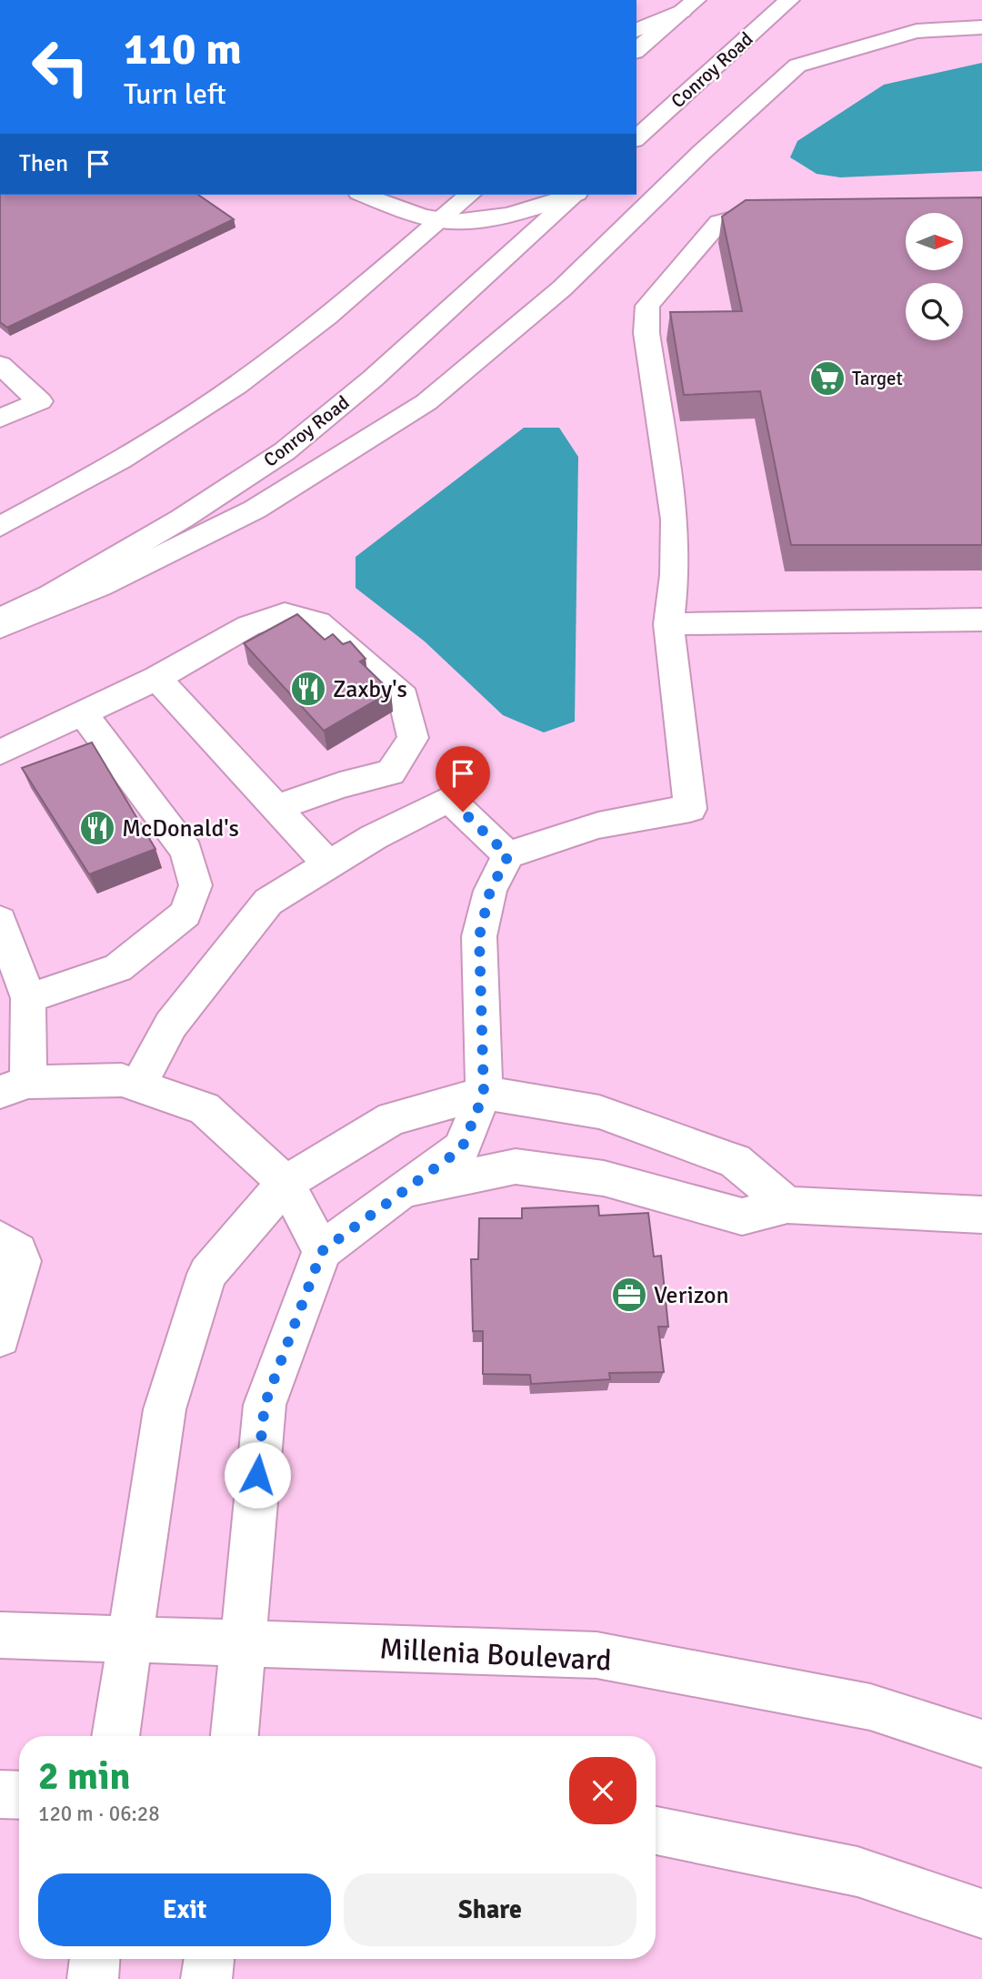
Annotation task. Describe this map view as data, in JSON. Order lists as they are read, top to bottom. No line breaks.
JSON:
{"streets":{"main road":["Conroy Road","Millenia Boulevard"]},"places":{"supermarket":["Target"],"restaurant":["Zaxby's","McDonald's"],"office":["Verizon"]},"north":"right","page":{"turn":["110 m","Turn left"],"then":"Then","heading":["2 min","120 m · 06:28"],"buttons":["Exit","Share"]}}
